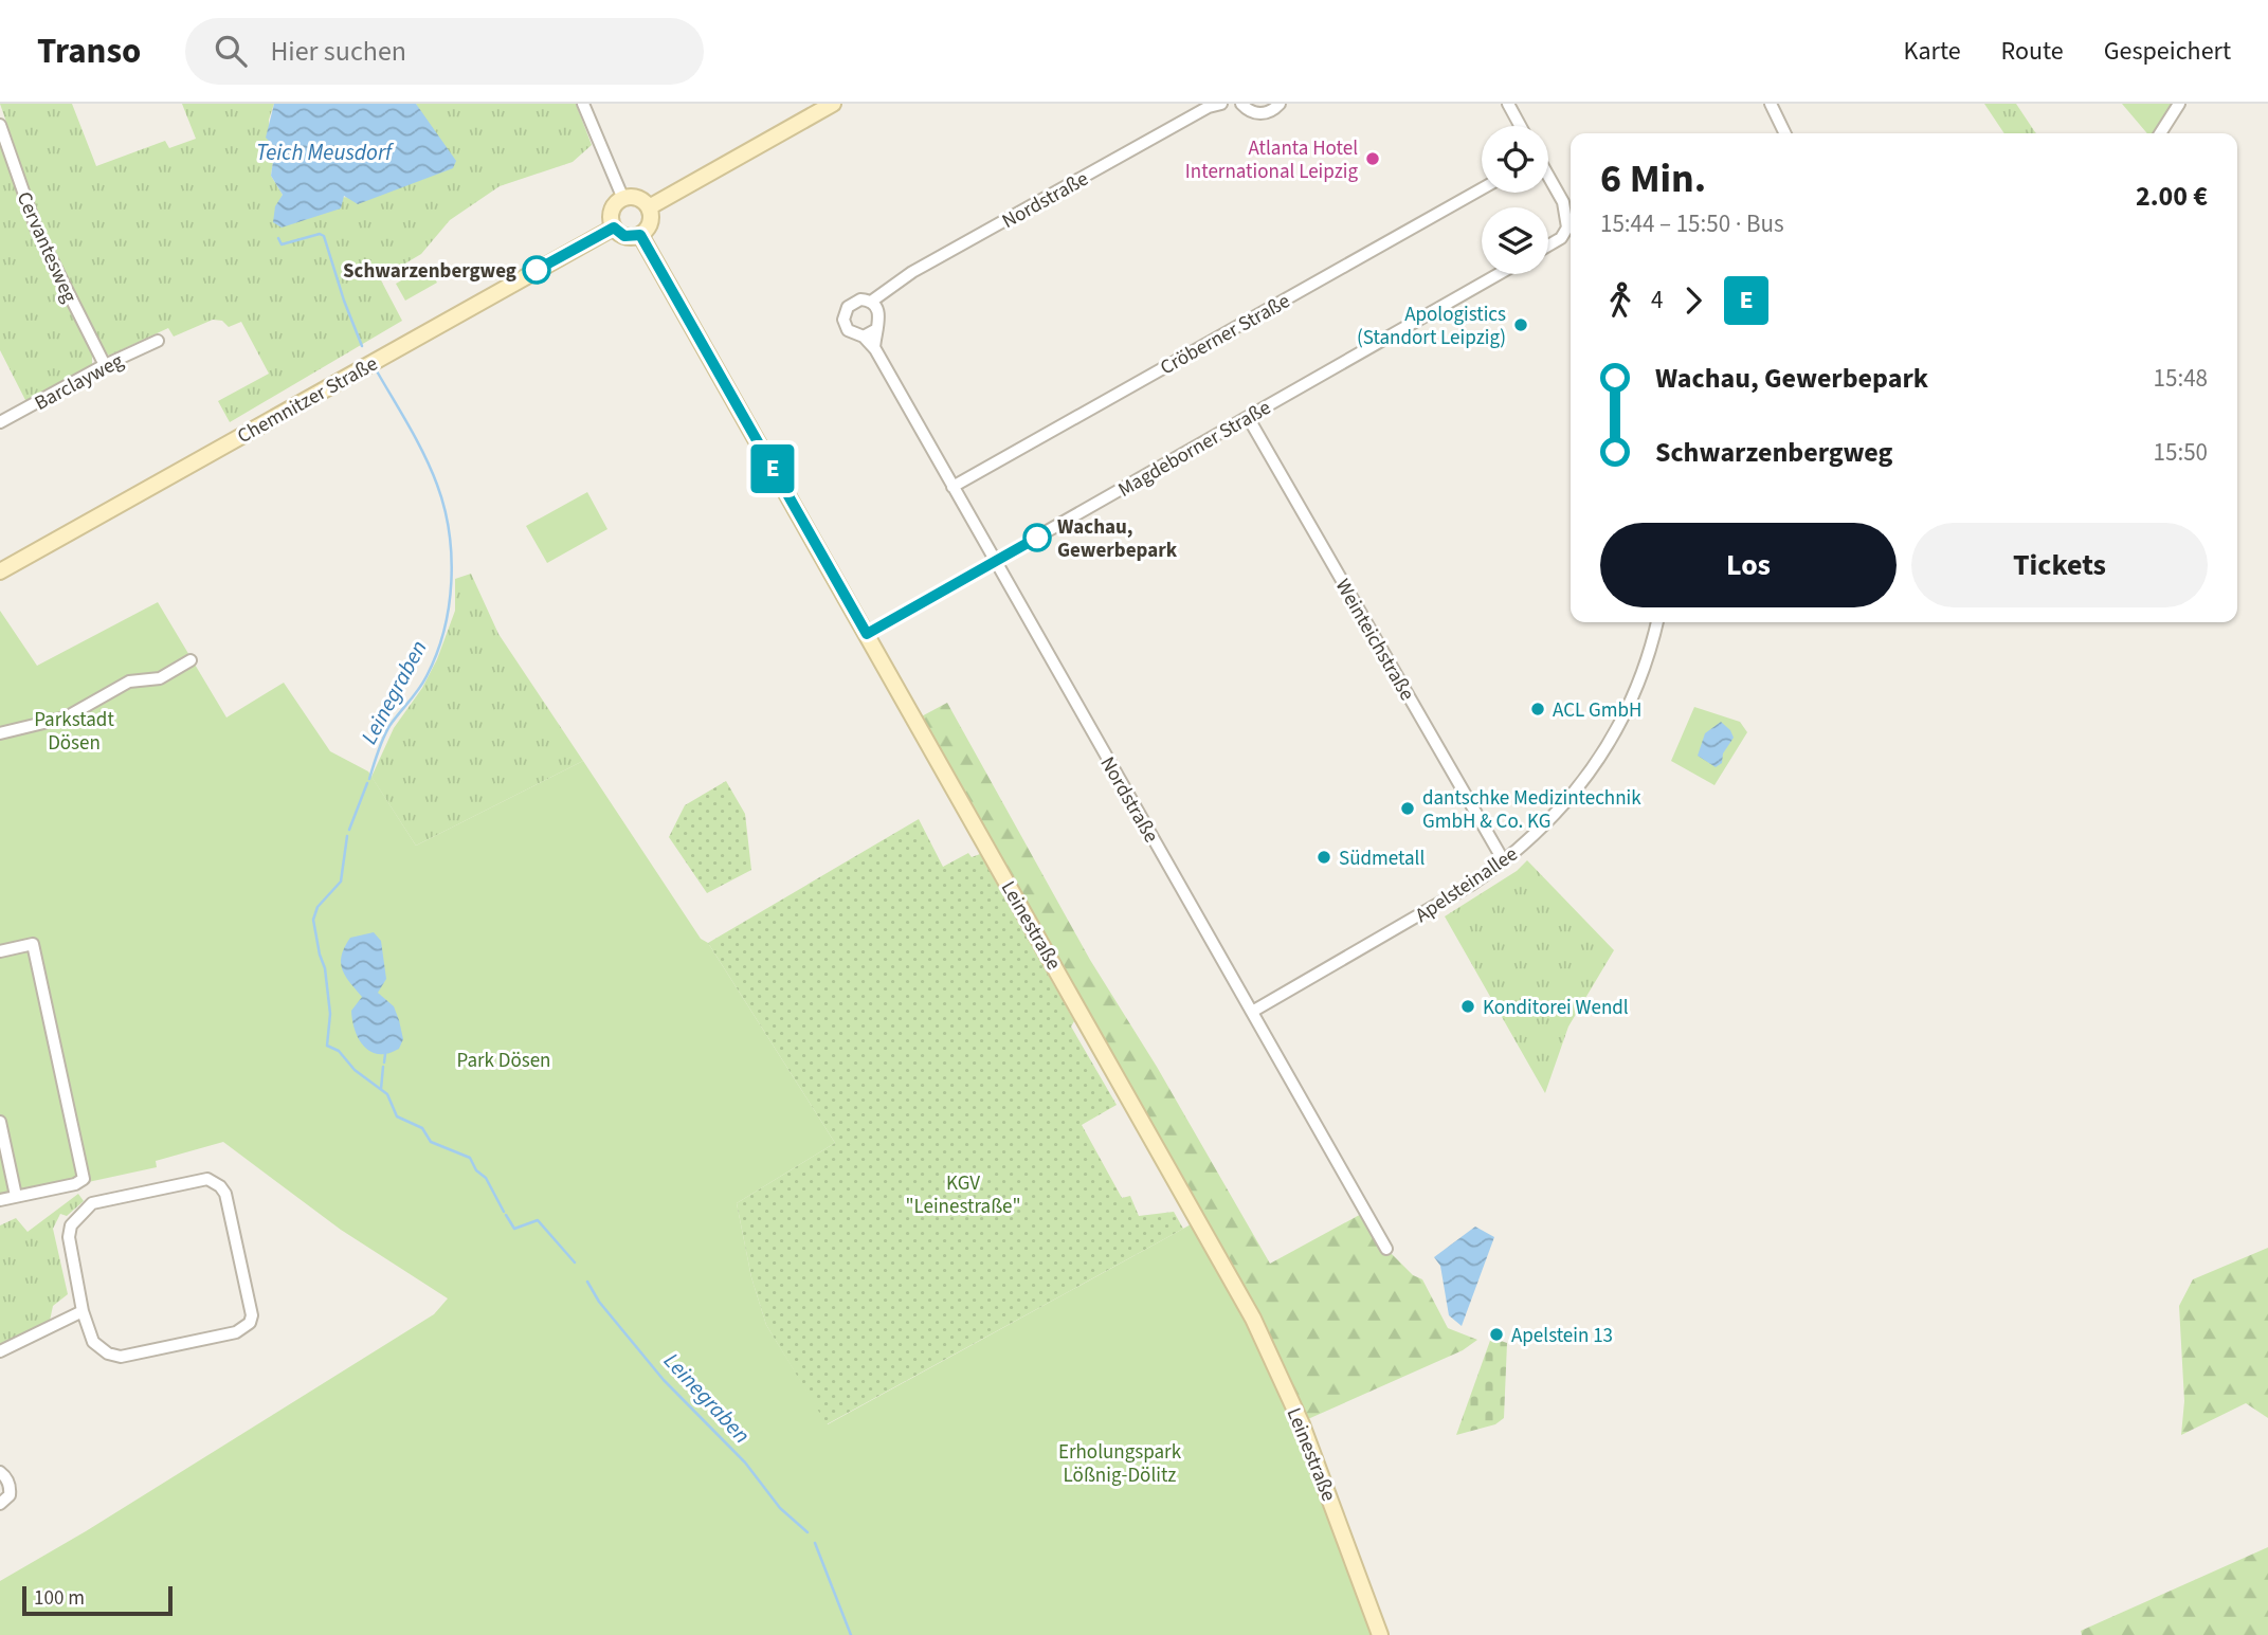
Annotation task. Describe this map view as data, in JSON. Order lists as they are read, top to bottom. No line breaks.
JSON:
{"streets":{"main road":["Chemnitzer Straße","Leinestraße"],"street":["Nordstraße","Cervantesweg","Cröberner Straße","Barclayweg","Magdeborner Straße","Weinteichstraße","Apelsteinallee"]},"crossings":[["Nordstraße","Cröberner Straße"],["Nordstraße","Magdeborner Straße"],["Nordstraße","Apelsteinallee"],["Cervantesweg","Barclayweg"],["Chemnitzer Straße","Leinestraße"],["Magdeborner Straße","Weinteichstraße"],["Magdeborner Straße","Leinestraße"],["Weinteichstraße","Apelsteinallee"]],"water":["Teich Meusdorf","Leinegraben"],"parks":["Parkstadt Dösen","Park Dösen","KGV \"Leinestraße\"","Erholungspark Lößnig-Dölitz"],"places":["Atlanta Hotel International Leipzig","Schwarzenbergweg","Apologistics (Standort Leipzig)","Wachau, Gewerbepark","ACL GmbH","dantschke Medizintechnik GmbH & Co. KG","Südmetall","Konditorei Wendl","Apelstein 13"],"lines":["bus line E"],"scale_bar":"100 m","page":{"header":"Transo","search":"Hier suchen","nav":["Karte","Route","Gespeichert"],"on_map":"E","heading":["6 Min.","15:44 – 15:50 · Bus","2.00 €"],"legs":["4","E"],"list":[{"name":"Wachau, Gewerbepark","value":"15:48"},{"name":"Schwarzenbergweg","value":"15:50"}],"buttons":["Los","Tickets"],"scale":"100 m"}}
